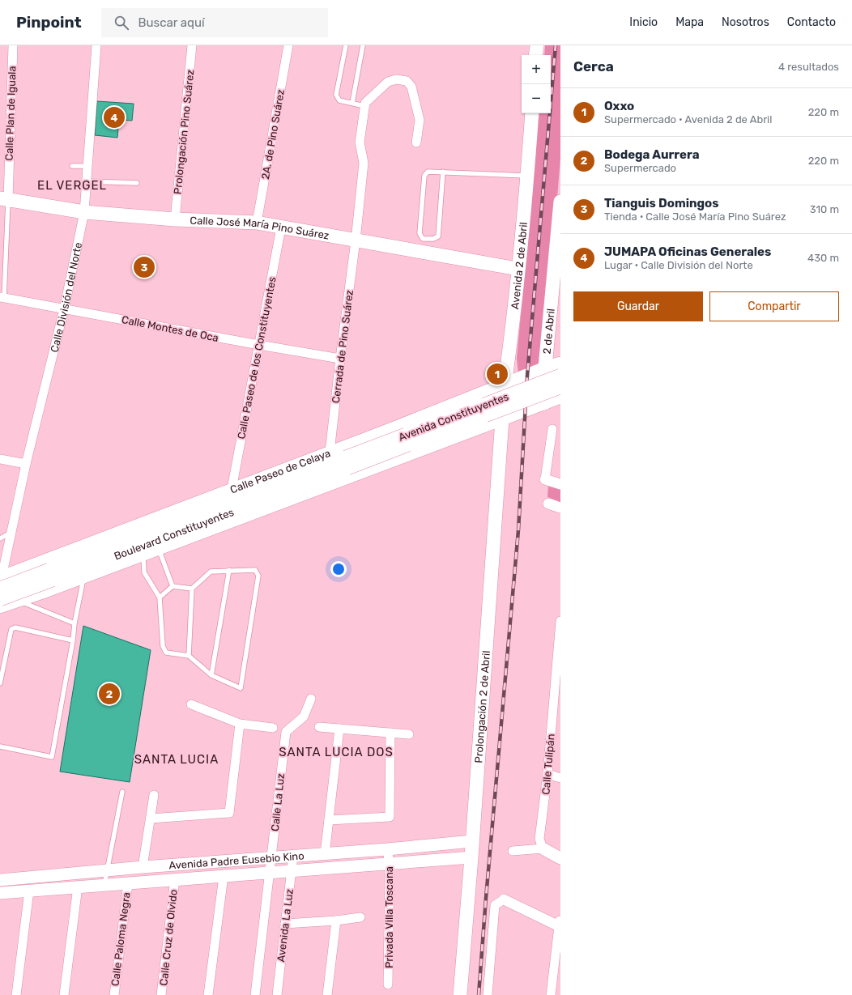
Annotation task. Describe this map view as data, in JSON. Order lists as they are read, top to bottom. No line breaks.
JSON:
{"streets":{"main road":["Calle José María Pino Suárez","Avenida 2 de Abril","2 de Abril","Avenida Constituyentes","Calle Paseo de Celaya","Boulevard Constituyentes","Prolongación 2 de Abril","Avenida Padre Eusebio Kino"],"street":["Calle Plan de Iguala","Prolongación Pino Suárez","2A. de Pino Suárez","Calle División del Norte","Calle Montes de Oca","Cerrada de Pino Suárez","Calle Paseo de los Constituyentes","Calle Tulipán","Calle La Luz","Privada Villa Toscana","Avenida La Luz","Calle Cruz de Olvido","Calle Paloma Negra"]},"crossings":[["Calle Plan de Iguala","Calle José María Pino Suárez"],["Calle Plan de Iguala","Calle Montes de Oca"],["Prolongación Pino Suárez","Calle José María Pino Suárez"],["2A. de Pino Suárez","Calle José María Pino Suárez"],["Calle José María Pino Suárez","Avenida 2 de Abril"],["Calle José María Pino Suárez","Calle División del Norte"],["Calle José María Pino Suárez","Cerrada de Pino Suárez"],["Calle José María Pino Suárez","Calle Paseo de los Constituyentes"],["Avenida 2 de Abril","Calle Paseo de Celaya"],["Avenida 2 de Abril","Prolongación 2 de Abril"],["Calle División del Norte","Calle Montes de Oca"],["Calle División del Norte","Calle Paseo de Celaya"],["Calle División del Norte","Boulevard Constituyentes"],["Calle Montes de Oca","Cerrada de Pino Suárez"],["Calle Montes de Oca","Calle Paseo de los Constituyentes"],["2 de Abril","Calle Paseo de Celaya"],["Cerrada de Pino Suárez","Calle Paseo de Celaya"],["Calle Paseo de los Constituyentes","Calle Paseo de Celaya"],["Avenida Constituyentes","Calle Paseo de Celaya"],["Avenida Constituyentes","Boulevard Constituyentes"],["Calle Paseo de Celaya","Boulevard Constituyentes"],["Calle Paseo de Celaya","Prolongación 2 de Abril"],["Prolongación 2 de Abril","Avenida Padre Eusebio Kino"],["Calle La Luz","Avenida Padre Eusebio Kino"],["Calle La Luz","Avenida La Luz"],["Avenida Padre Eusebio Kino","Privada Villa Toscana"],["Avenida Padre Eusebio Kino","Avenida La Luz"],["Avenida Padre Eusebio Kino","Calle Cruz de Olvido"],["Avenida Padre Eusebio Kino","Calle Paloma Negra"]],"districts":["EL VERGEL","SANTA LUCIA DOS","SANTA LUCIA"],"page":{"header":"Pinpoint","search":"Buscar aquí","nav":["Inicio","Mapa","Nosotros","Contacto"],"heading":["Cerca","4 resultados"],"map_buttons":["+","−"],"list":[{"mark":"1","name":"Oxxo","note":"Supermercado · Avenida 2 de Abril","value":"220 m"},{"mark":"2","name":"Bodega Aurrera","note":"Supermercado","value":"220 m"},{"mark":"3","name":"Tianguis Domingos","note":"Tienda · Calle José María Pino Suárez","value":"310 m"},{"mark":"4","name":"JUMAPA Oficinas Generales","note":"Lugar · Calle División del Norte","value":"430 m"}],"pins":["4","3","1","2"],"buttons":["Guardar","Compartir"]}}
